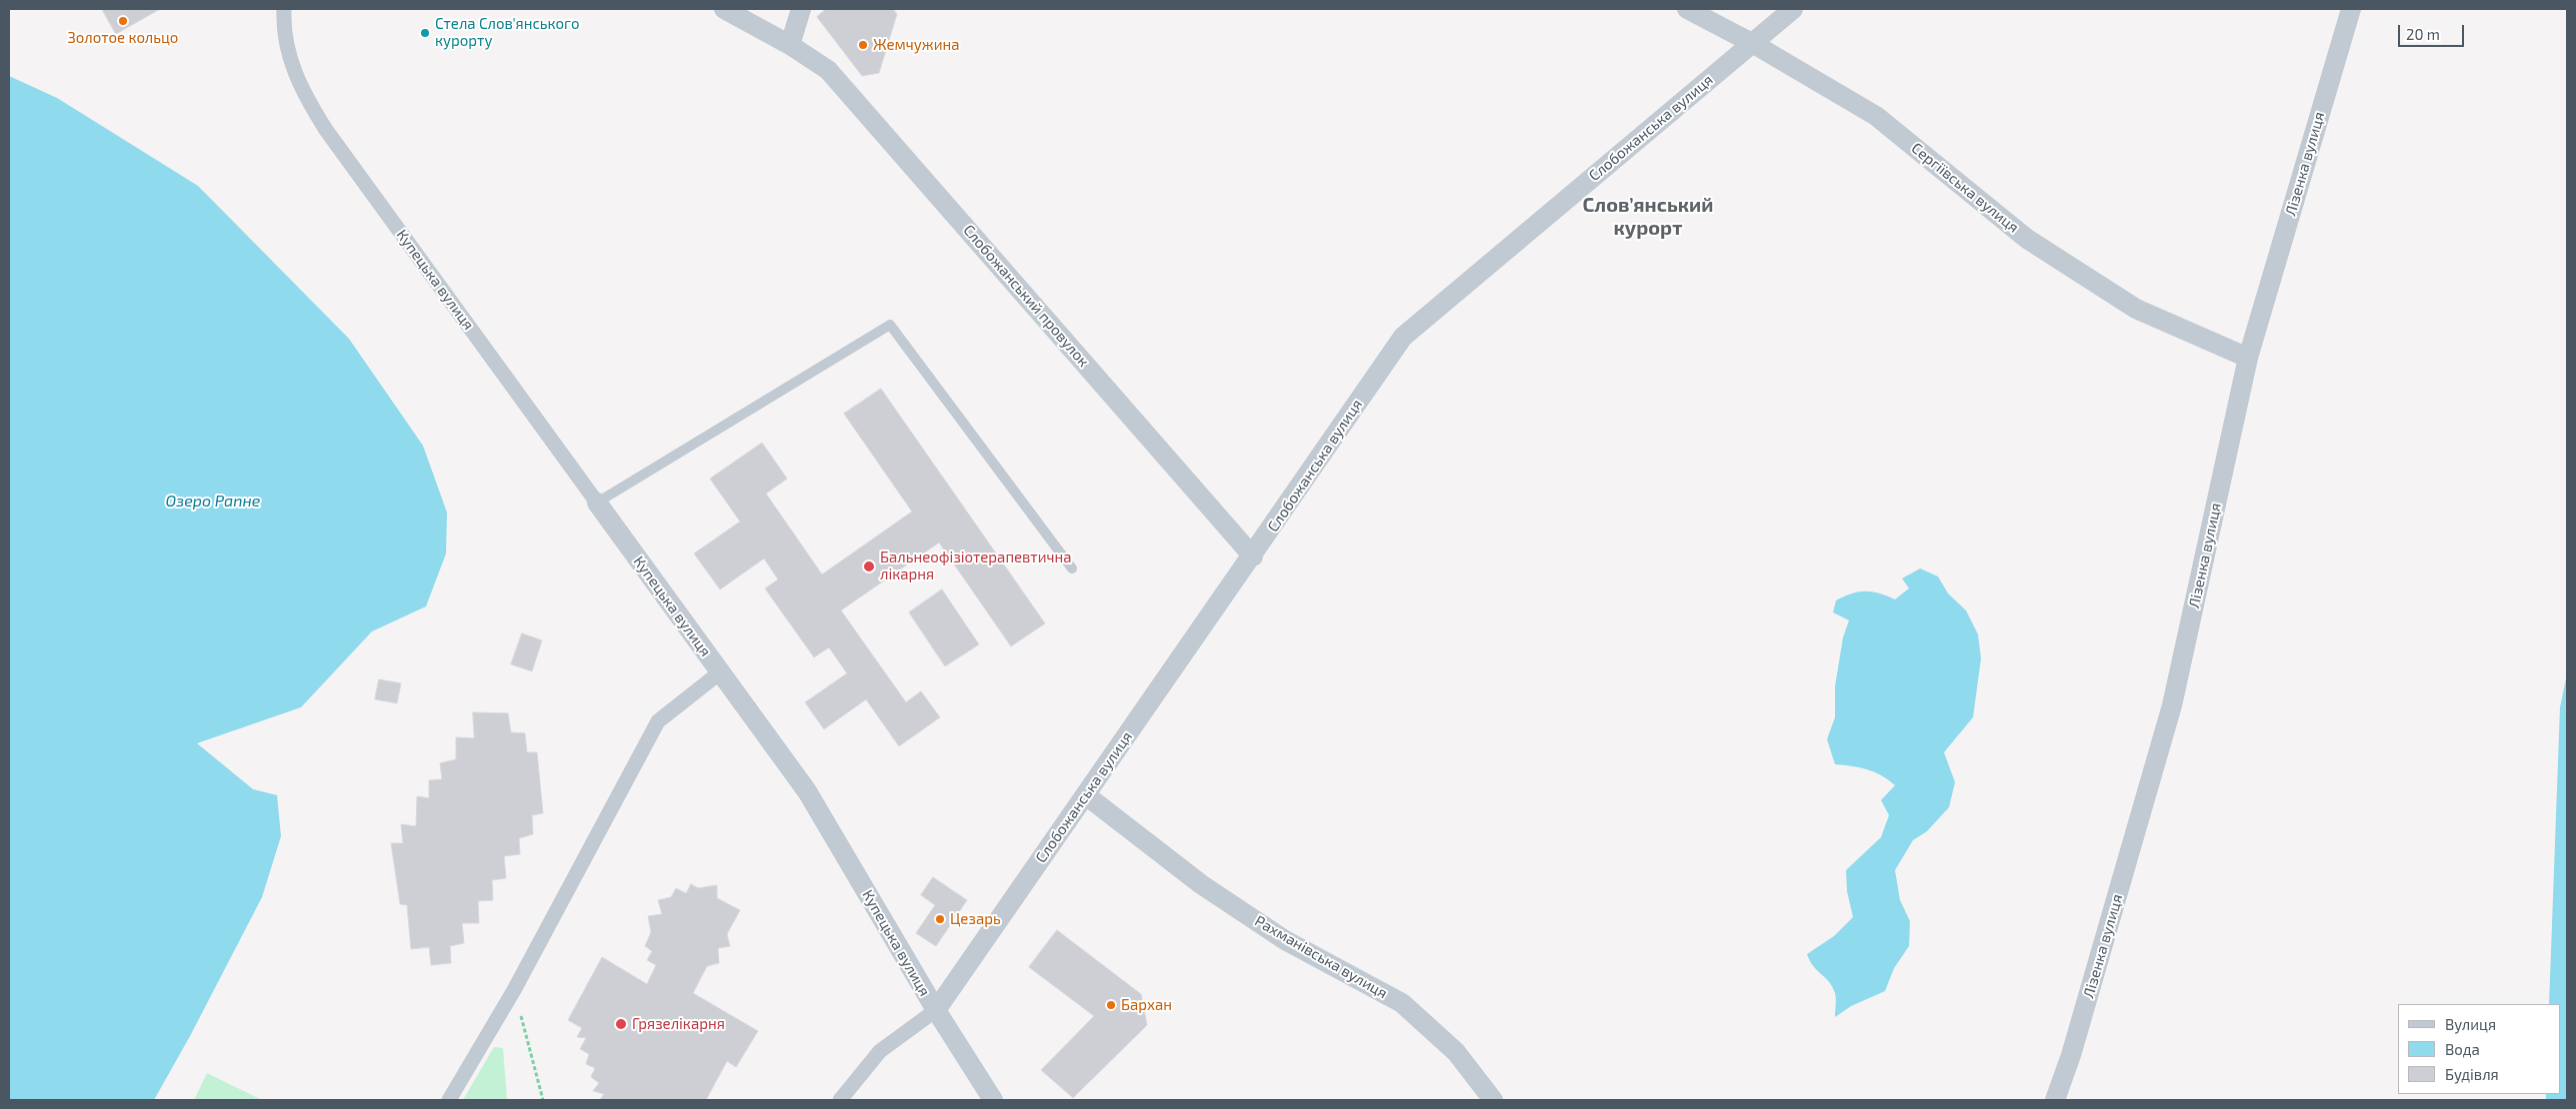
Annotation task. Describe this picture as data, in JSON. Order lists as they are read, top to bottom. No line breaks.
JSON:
{"streets":{"street":["Слобожанська вулиця","Лізенка вулиця","Сергіївська вулиця","Купецька вулиця","Слобожанський провулок","Рахманівська вулиця"]},"crossings":[["Слобожанська вулиця","Сергіївська вулиця"],["Слобожанська вулиця","Купецька вулиця"],["Слобожанська вулиця","Слобожанський провулок"],["Слобожанська вулиця","Рахманівська вулиця"],["Лізенка вулиця","Сергіївська вулиця"]],"districts":["Слов’янський курорт"],"water":["Озеро Рапне"],"places":["Золотое кольцо","Стела Слов'янського курорту","Жемчужина","Бальнеофізіотерапевтична лікарня","Цезарь","Бархан","Грязелікарня"],"legend":["Вулиця","Вода","Будівля"],"scale_bar":"20 m"}
